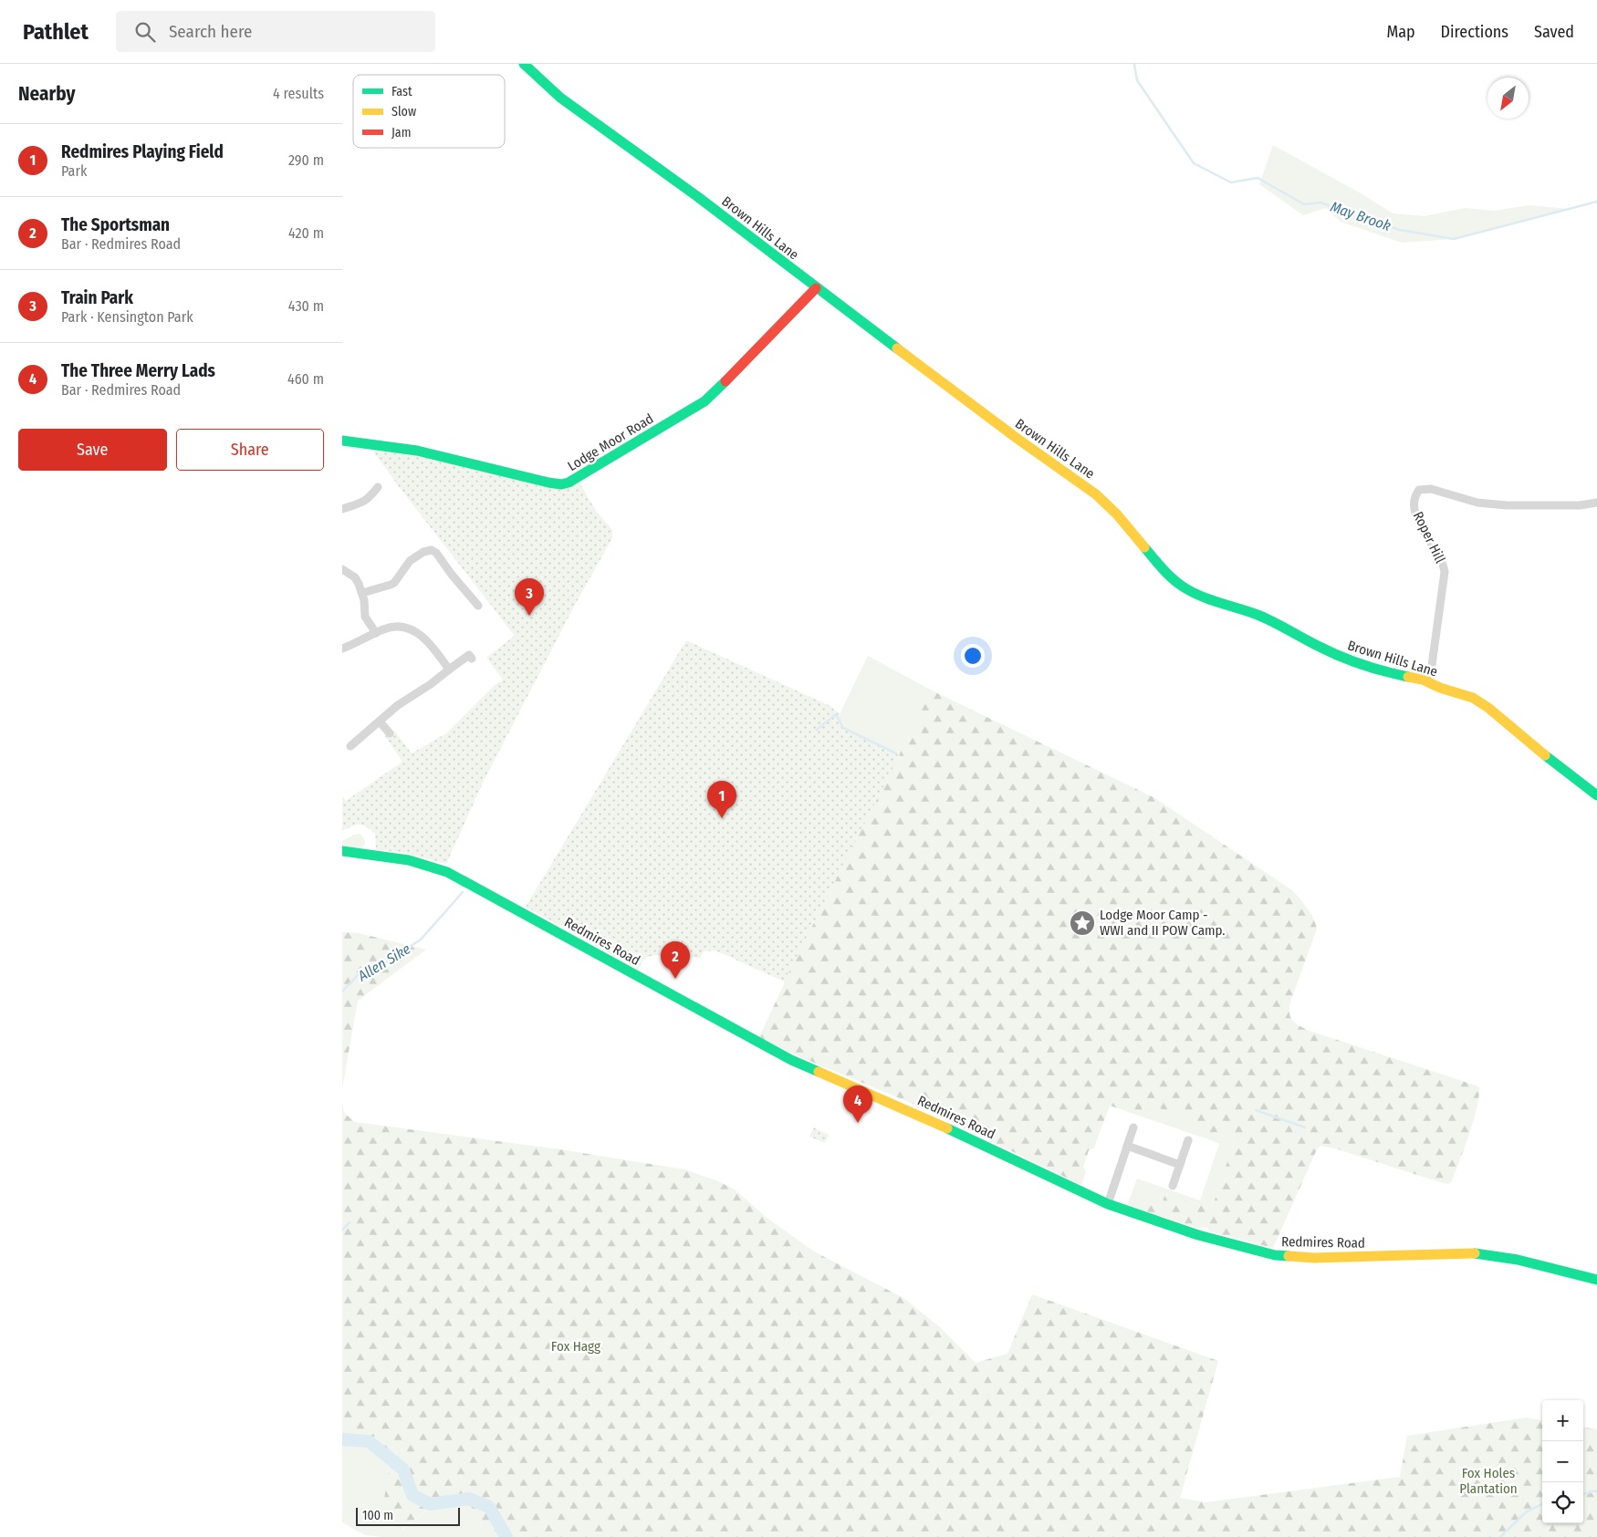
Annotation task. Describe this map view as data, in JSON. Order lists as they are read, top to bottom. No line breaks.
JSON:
{"streets":{"street":["Brown Hills Lane","Lodge Moor Road","Roper Hill","Redmires Road"]},"crossings":[["Brown Hills Lane","Lodge Moor Road"],["Brown Hills Lane","Roper Hill"]],"water":["May Brook","Allen Sike"],"parks":["Fox Hagg","Fox Holes Plantation"],"places":{"place":["Lodge Moor Camp - WWI and II POW Camp."]},"legend":["Fast","Slow","Jam"],"scale_bar":"100 m","north":"bottom left","page":{"header":"Pathlet","search":"Search here","nav":["Map","Directions","Saved"],"heading":["Nearby","4 results"],"list":[{"mark":"1","name":"Redmires Playing Field","note":"Park","value":"290 m"},{"mark":"2","name":"The Sportsman","note":"Bar · Redmires Road","value":"420 m"},{"mark":"3","name":"Train Park","note":"Park · Kensington Park","value":"430 m"},{"mark":"4","name":"The Three Merry Lads","note":"Bar · Redmires Road","value":"460 m"}],"buttons":["Save","Share"],"pins":["3","1","2","4"],"map_buttons":["+","−"],"scale":"100 m"}}
